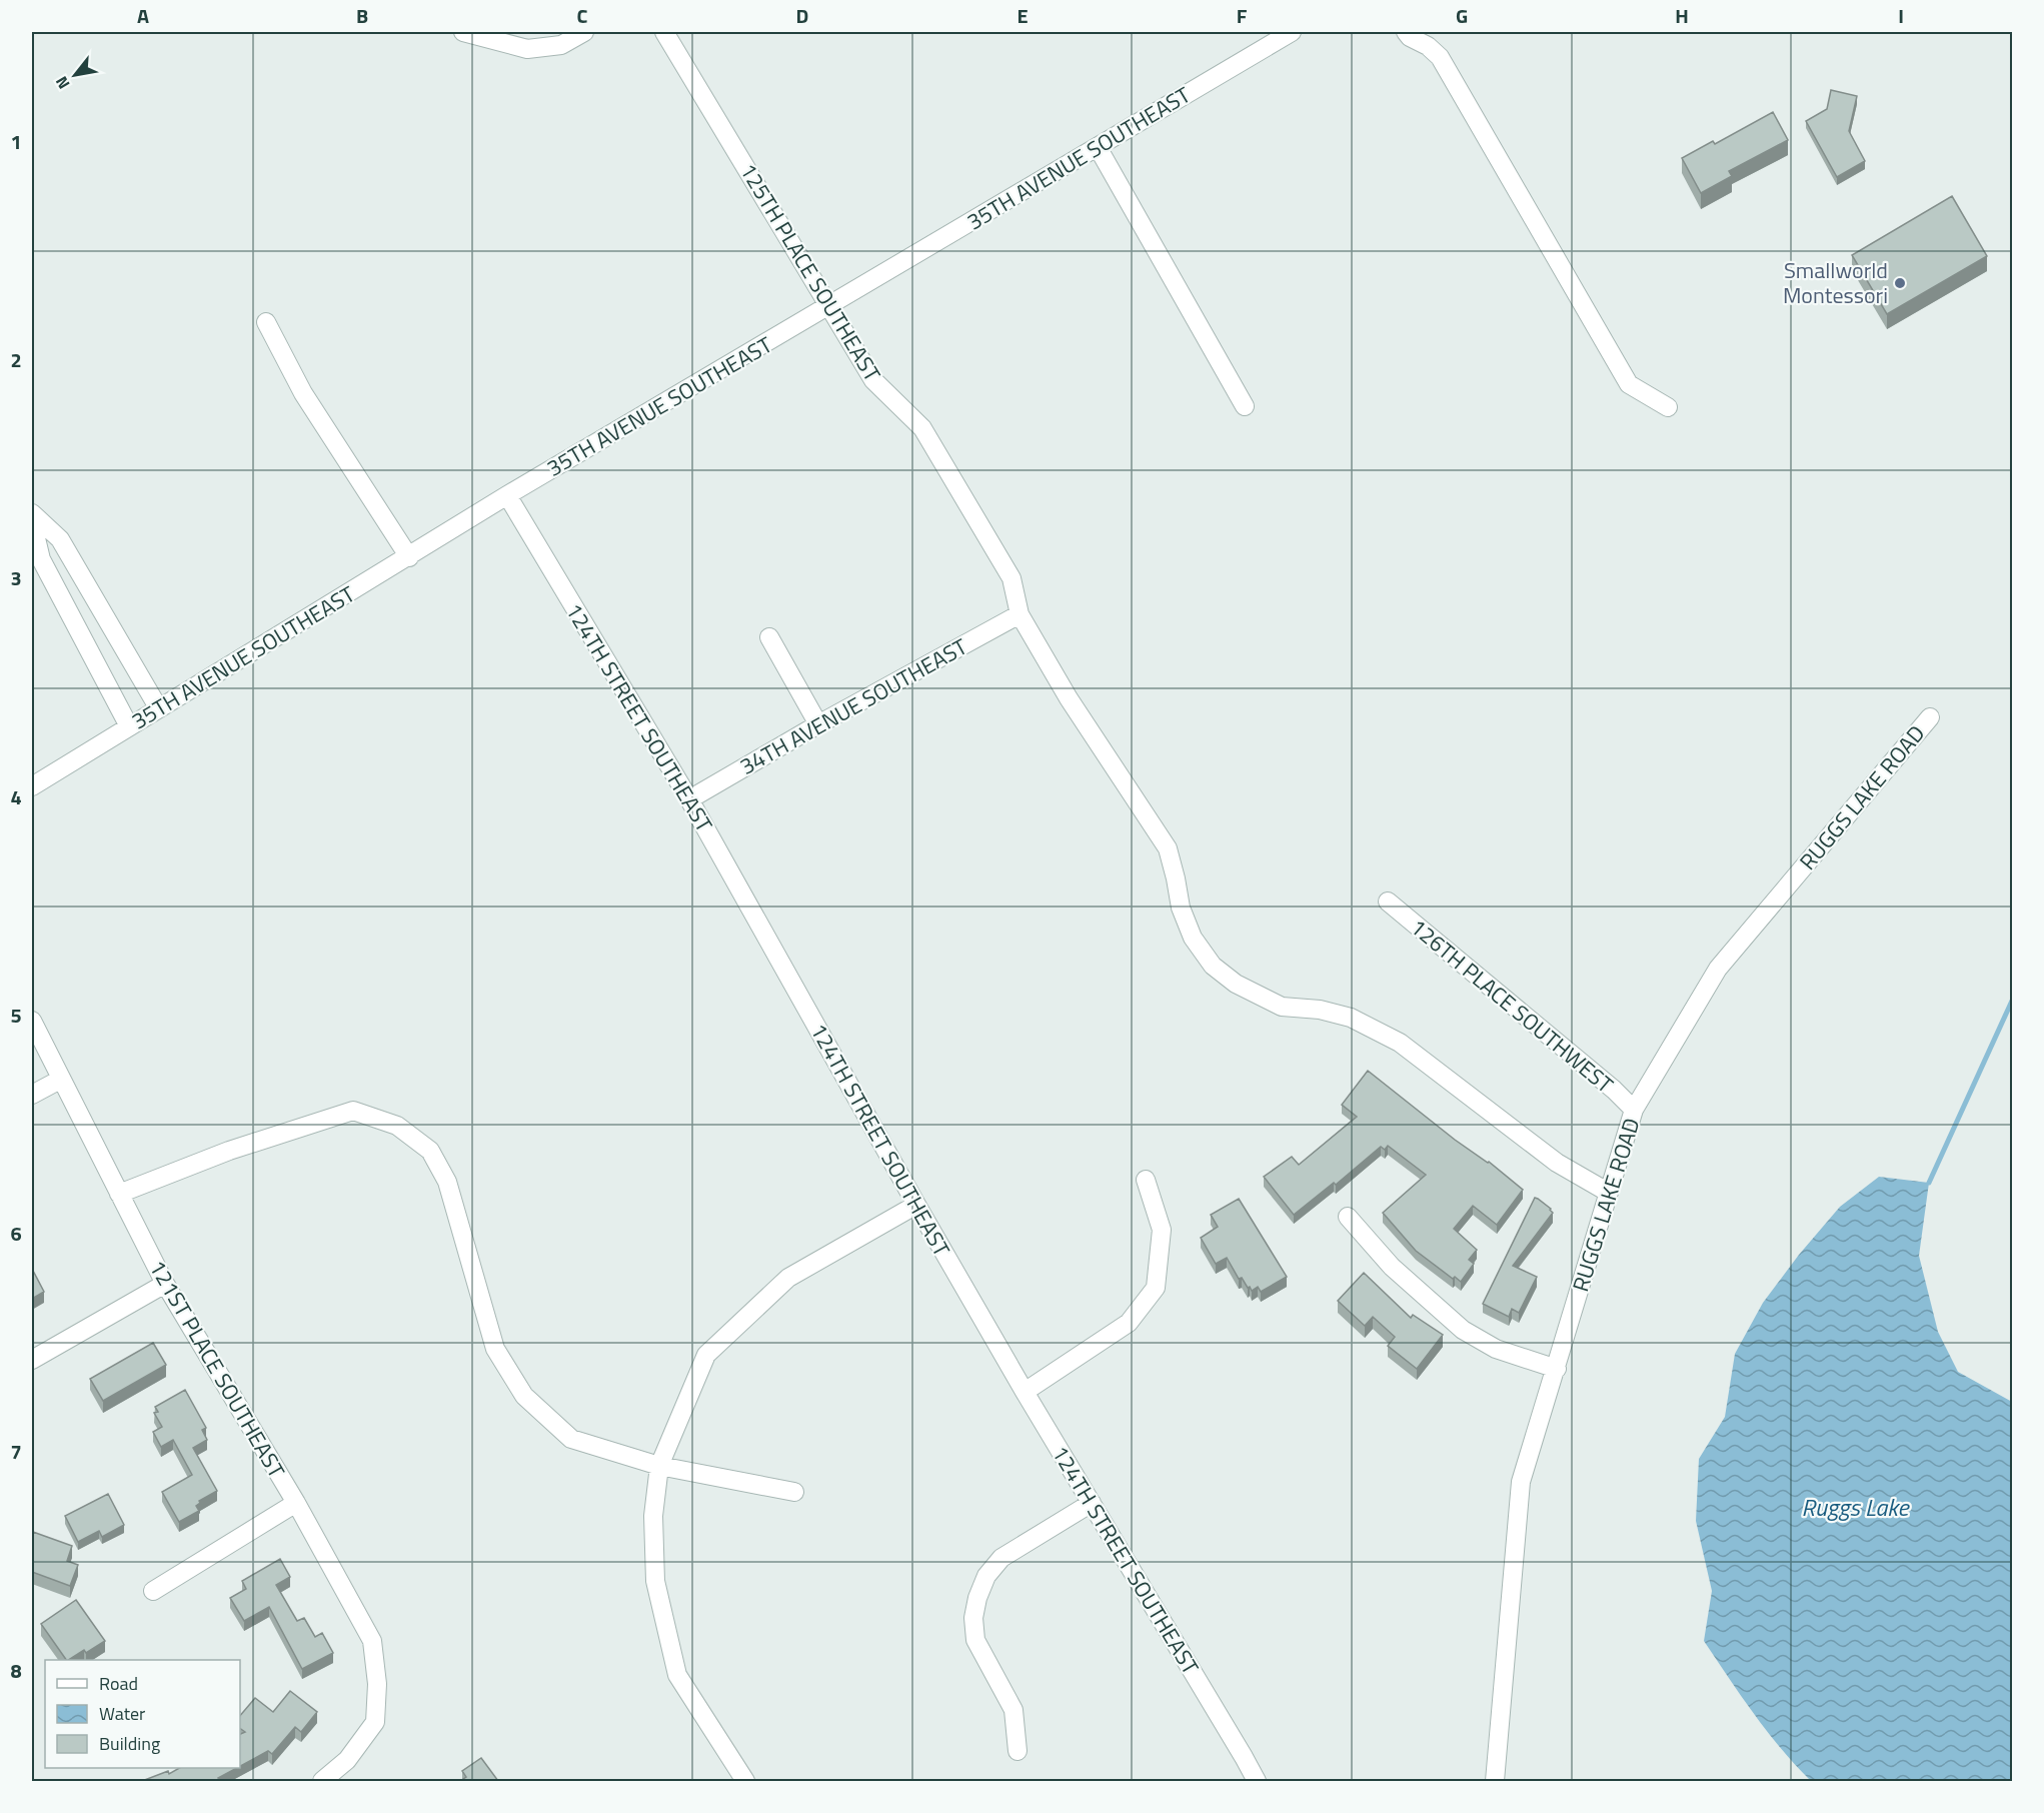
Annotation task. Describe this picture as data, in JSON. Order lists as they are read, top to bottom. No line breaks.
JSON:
{"streets":{"street":["35TH AVENUE SOUTHEAST","125TH PLACE SOUTHEAST","34TH AVENUE SOUTHEAST","124TH STREET SOUTHEAST","RUGGS LAKE ROAD","126TH PLACE SOUTHWEST","121ST PLACE SOUTHEAST"]},"crossings":[["35TH AVENUE SOUTHEAST","125TH PLACE SOUTHEAST"],["35TH AVENUE SOUTHEAST","124TH STREET SOUTHEAST"],["125TH PLACE SOUTHEAST","34TH AVENUE SOUTHEAST"],["125TH PLACE SOUTHEAST","RUGGS LAKE ROAD"],["34TH AVENUE SOUTHEAST","124TH STREET SOUTHEAST"],["RUGGS LAKE ROAD","126TH PLACE SOUTHWEST"]],"water":["Ruggs Lake"],"places":["Smallworld Montessori"],"legend":["Road","Water","Building"],"north":"bottom left","grid":{"columns":["A","B","C","D","E","F","G","H","I"],"rows":["1","2","3","4","5","6","7","8"]}}
